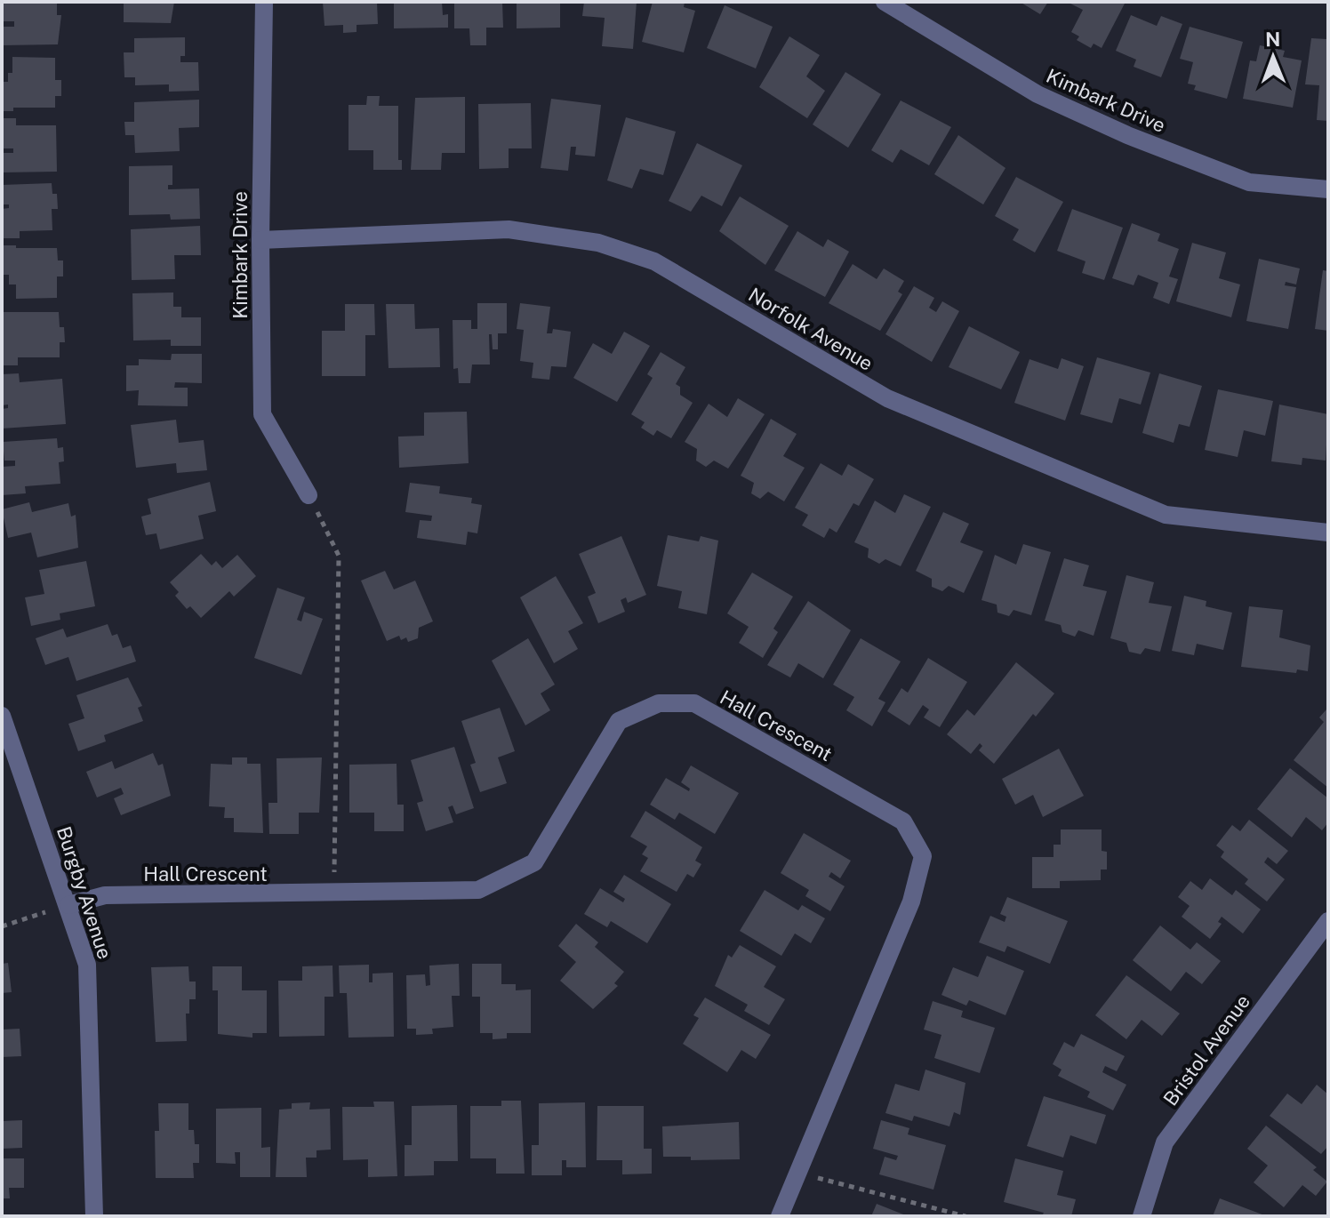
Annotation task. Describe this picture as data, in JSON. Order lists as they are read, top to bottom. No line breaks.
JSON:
{"streets":{"street":["Kimbark Drive","Norfolk Avenue","Hall Crescent","Burgby Avenue","Bristol Avenue"]},"crossings":[["Kimbark Drive","Norfolk Avenue"],["Hall Crescent","Burgby Avenue"]],"north":"top"}
